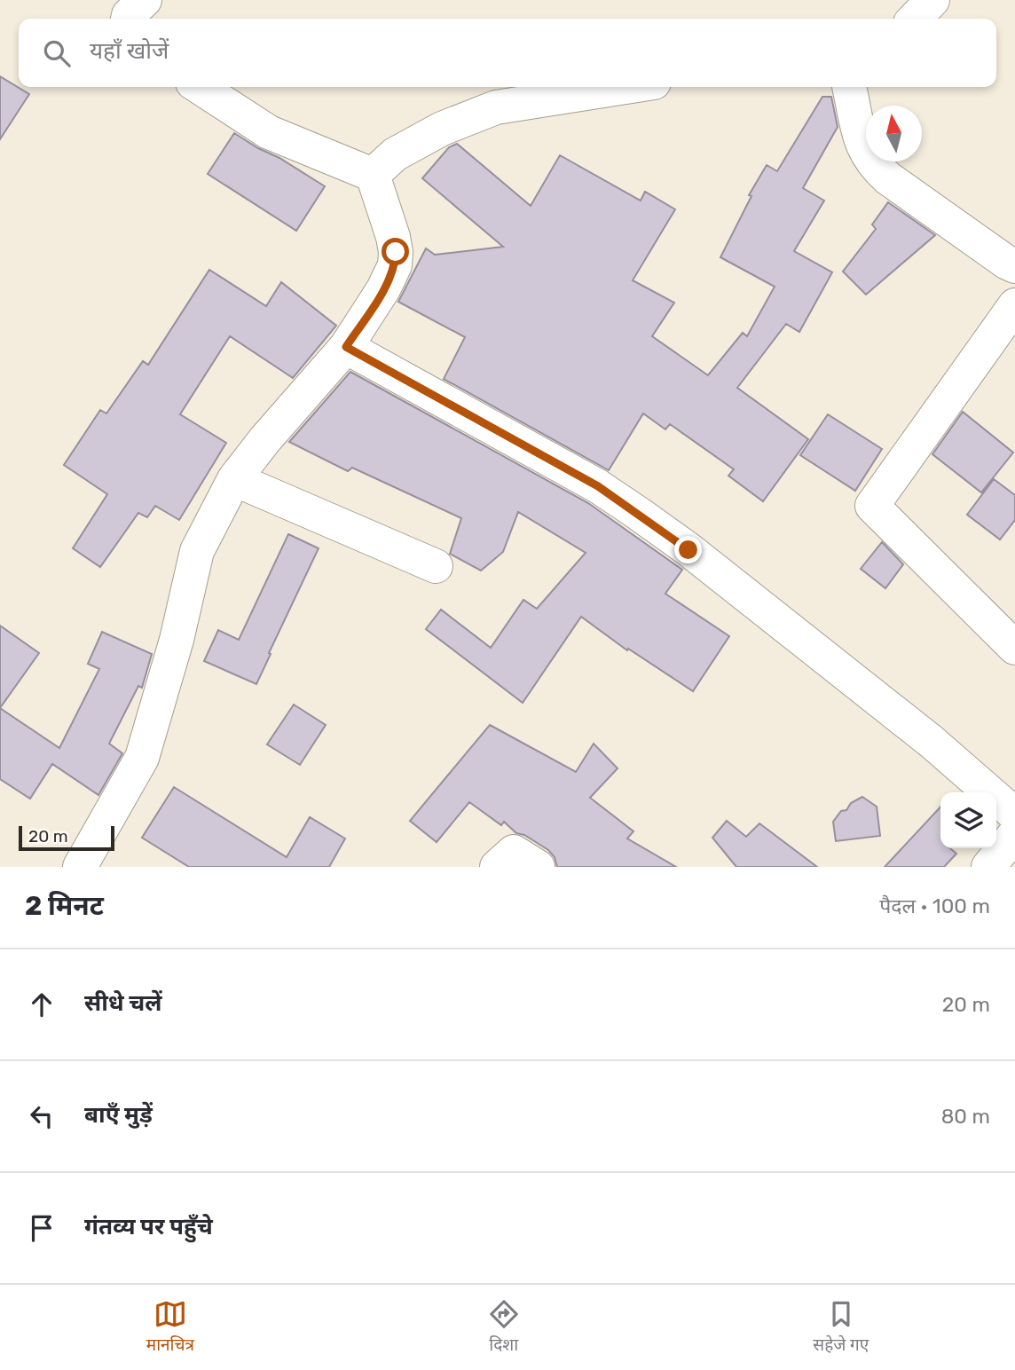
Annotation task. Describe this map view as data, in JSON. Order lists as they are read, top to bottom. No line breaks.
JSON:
{"scale_bar":"20 m","north":"top","page":{"search":"यहाँ खोजें","scale":"20 m","heading":["2 मिनट","पैदल · 100 m"],"list":[["सीधे चलें","20 m"],["बाएँ मुड़ें","80 m"],"गंतव्य पर पहुँचे"],"nav":["मानचित्र","दिशा","सहेजे गए"]}}
